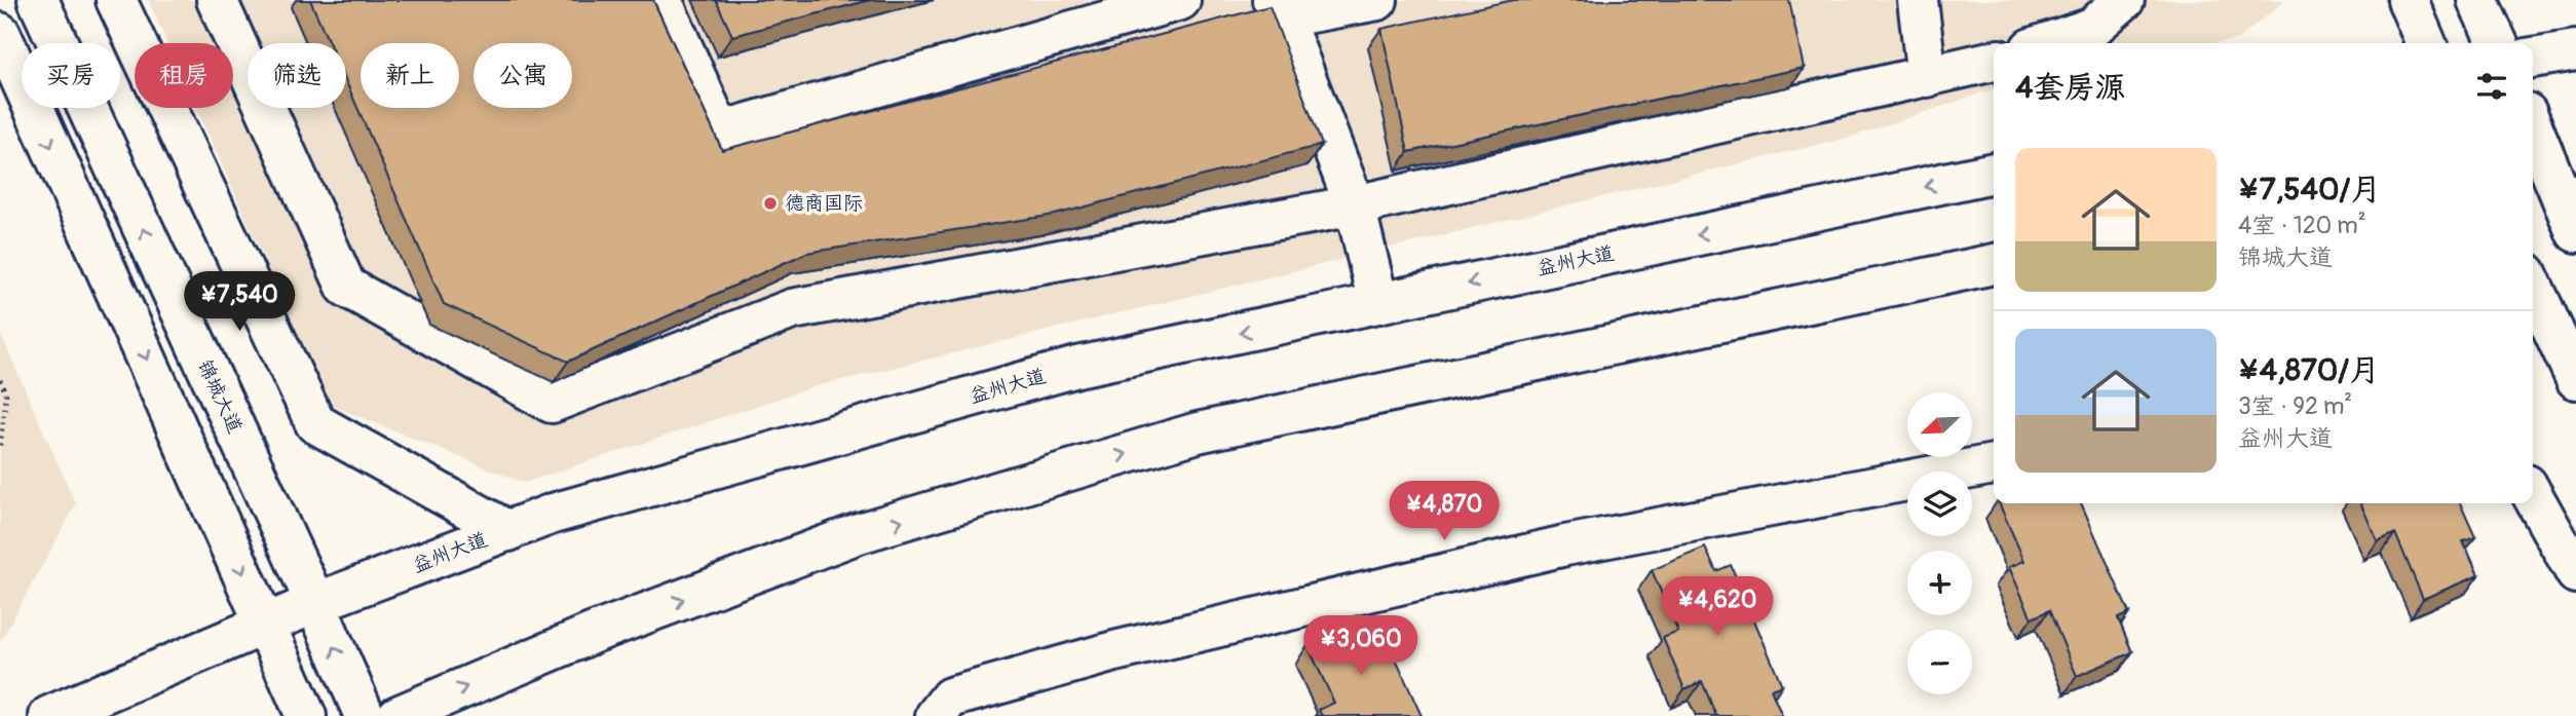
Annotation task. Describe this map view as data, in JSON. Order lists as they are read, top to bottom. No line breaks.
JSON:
{"streets":{"main road":["益州大道","锦城大道"]},"crossings":[["益州大道","锦城大道"]],"places":["德商国际"],"north":"bottom left","page":{"chip":["买房","租房","筛选","新上","公寓"],"heading":"4套房源","list":[{"name":"¥7,540/月","note":"4室 · 120 m² · 锦城大道"},{"name":"¥4,870/月","note":"3室 · 92 m² · 益州大道"}],"price":["¥7,540","¥4,870","¥4,620","¥3,060"],"map_buttons":["+","−"]}}
